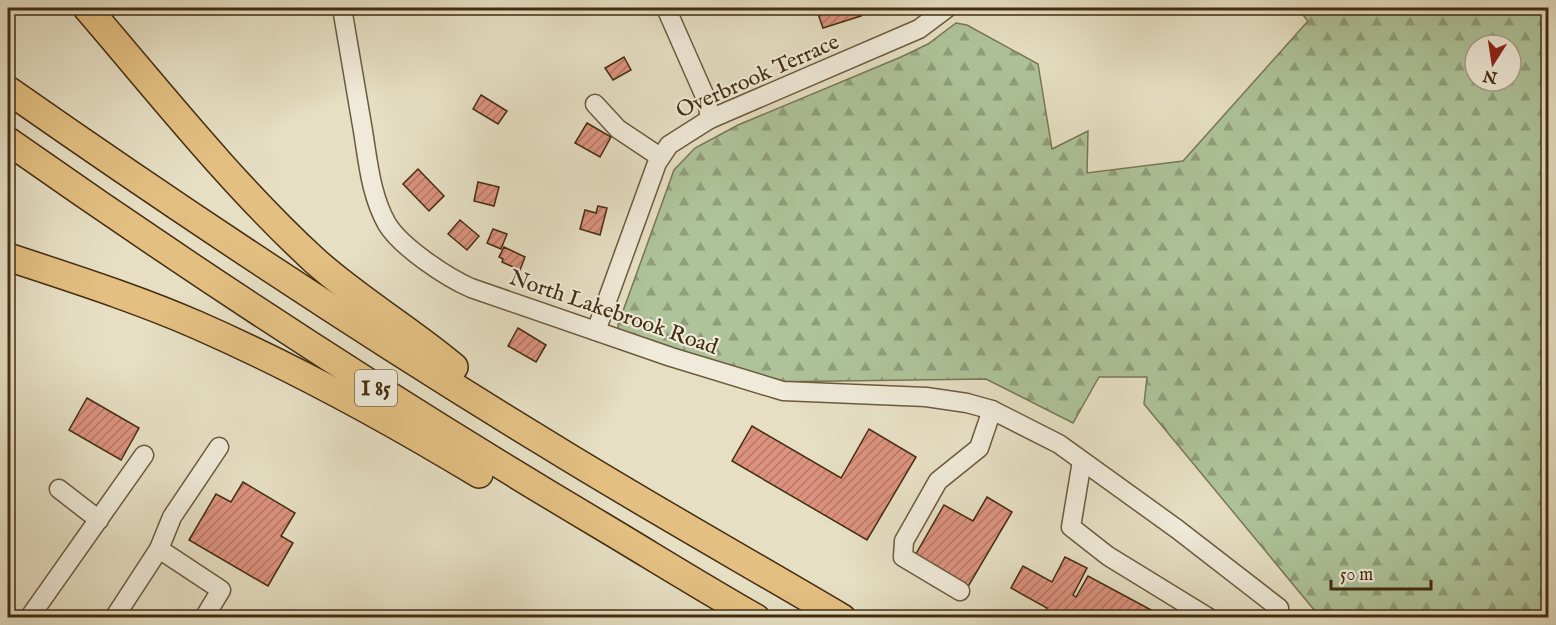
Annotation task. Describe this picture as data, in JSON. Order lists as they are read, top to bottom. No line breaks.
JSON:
{"streets":{"highway":["I 85"],"street":["Overbrook Terrace","North Lakebrook Road"]},"crossings":[["Overbrook Terrace","North Lakebrook Road"]],"scale_bar":"50 m","north":"bottom"}
